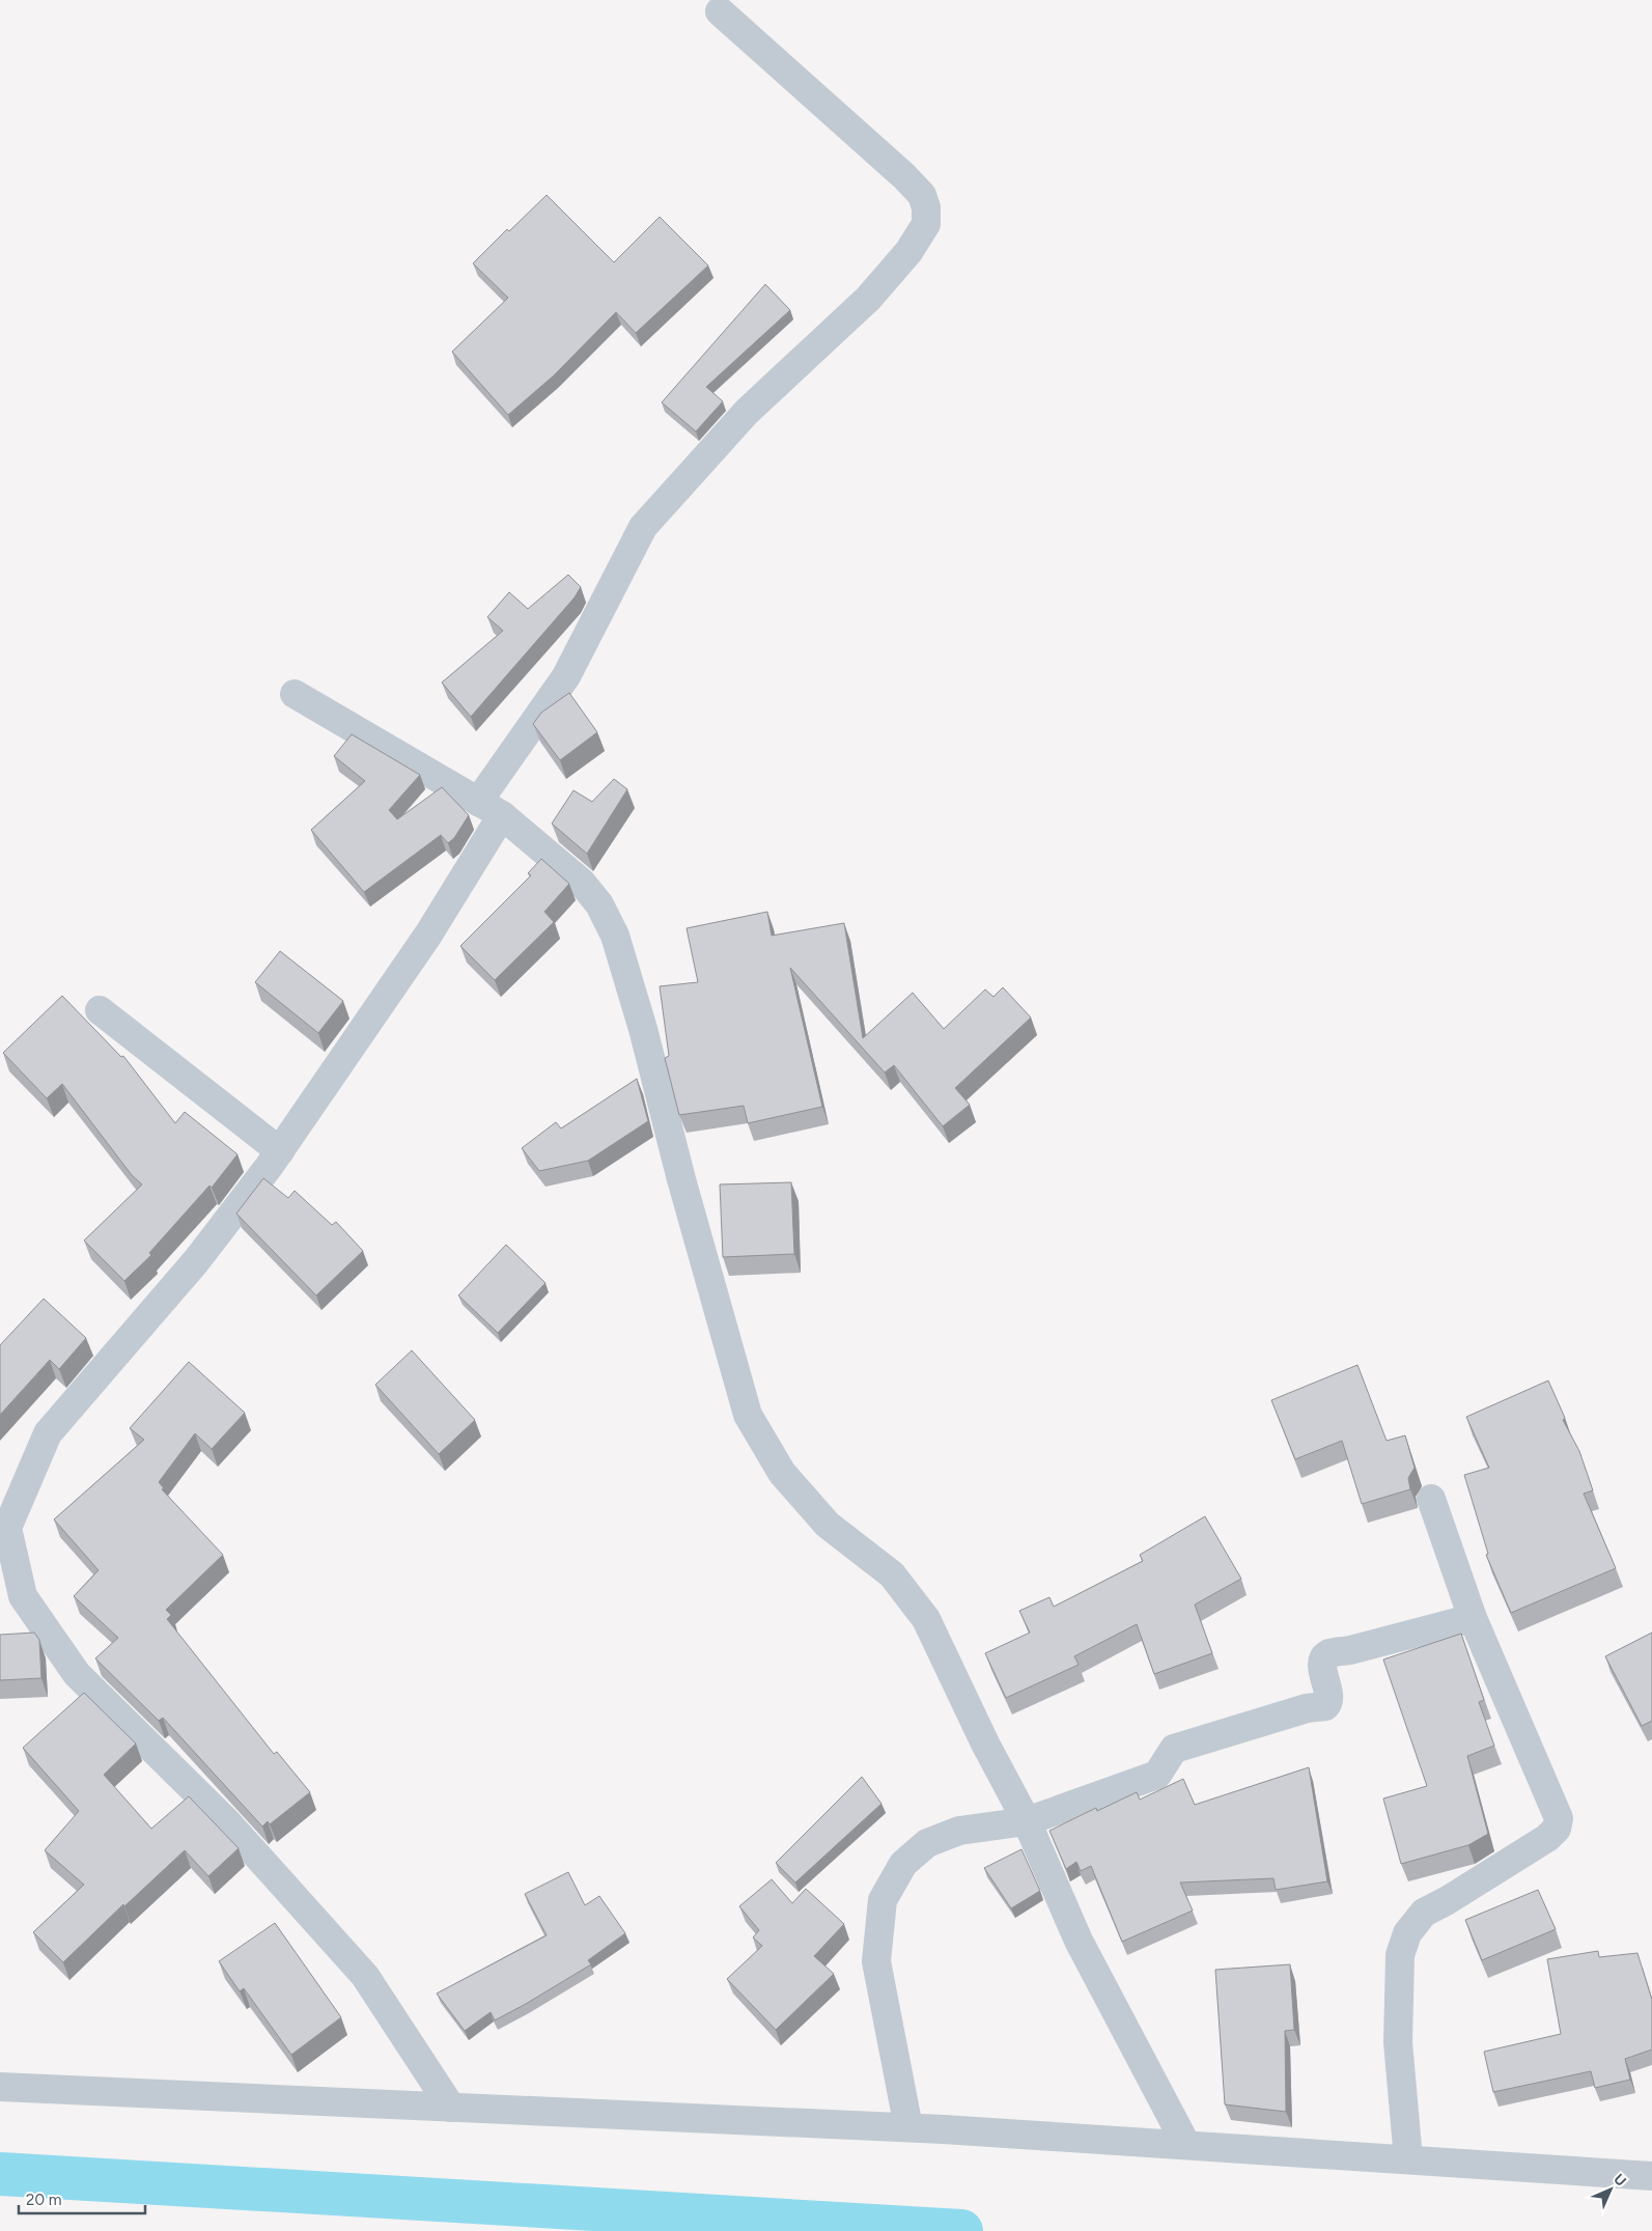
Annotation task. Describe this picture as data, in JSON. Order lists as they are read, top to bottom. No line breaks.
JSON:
{"scale_bar":"20 m","north":"top right"}
